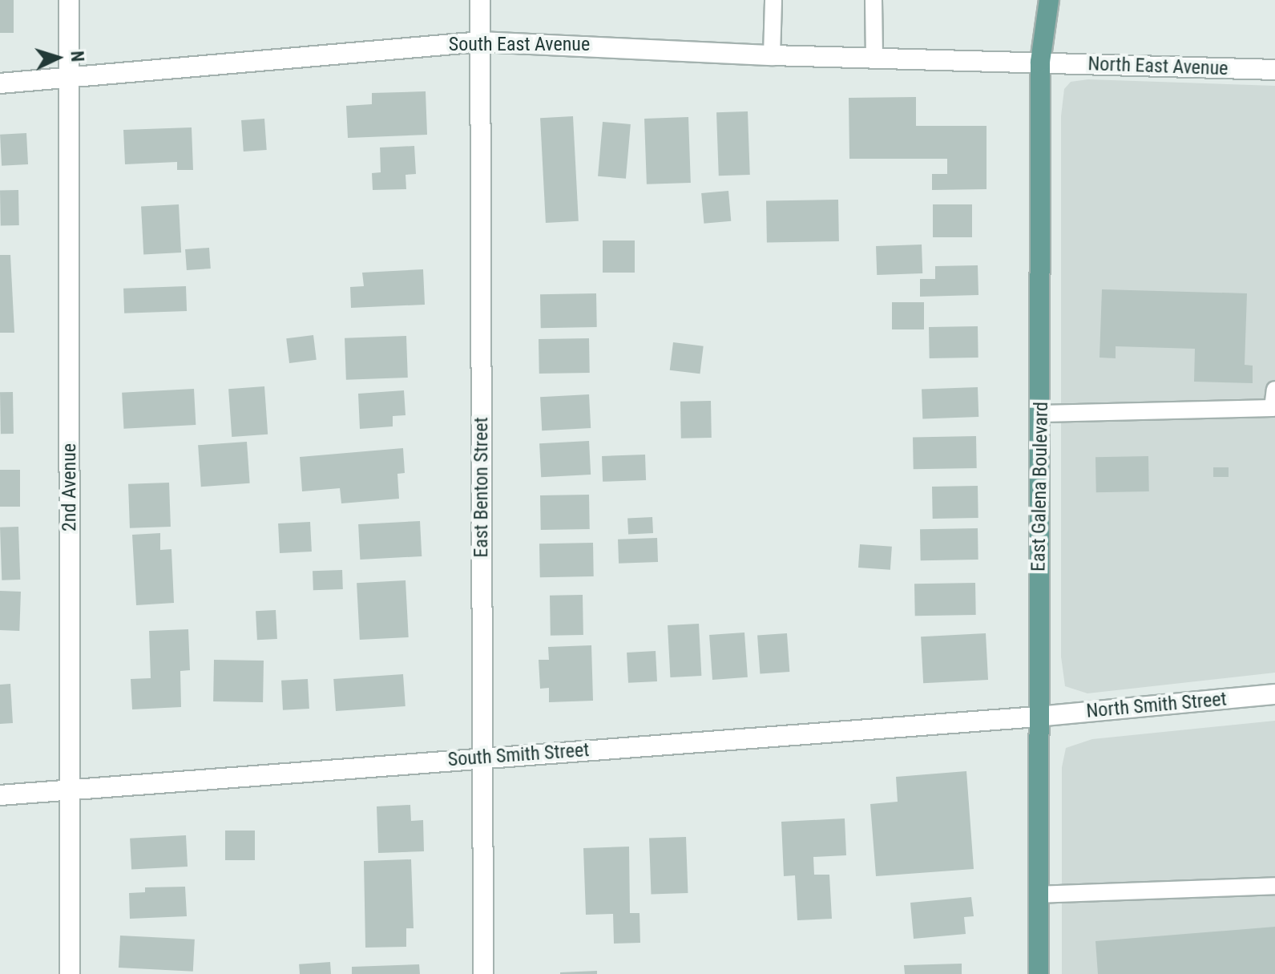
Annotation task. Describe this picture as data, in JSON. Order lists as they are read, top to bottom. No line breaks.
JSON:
{"streets":{"main road":["East Galena Boulevard"],"street":["South East Avenue","North East Avenue","2nd Avenue","East Benton Street","North Smith Street","South Smith Street"]},"crossings":[["South East Avenue","North East Avenue"],["South East Avenue","East Galena Boulevard"],["South East Avenue","2nd Avenue"],["South East Avenue","East Benton Street"],["North East Avenue","East Galena Boulevard"],["East Galena Boulevard","North Smith Street"],["East Galena Boulevard","South Smith Street"],["2nd Avenue","South Smith Street"],["East Benton Street","South Smith Street"],["North Smith Street","South Smith Street"]],"north":"right"}
